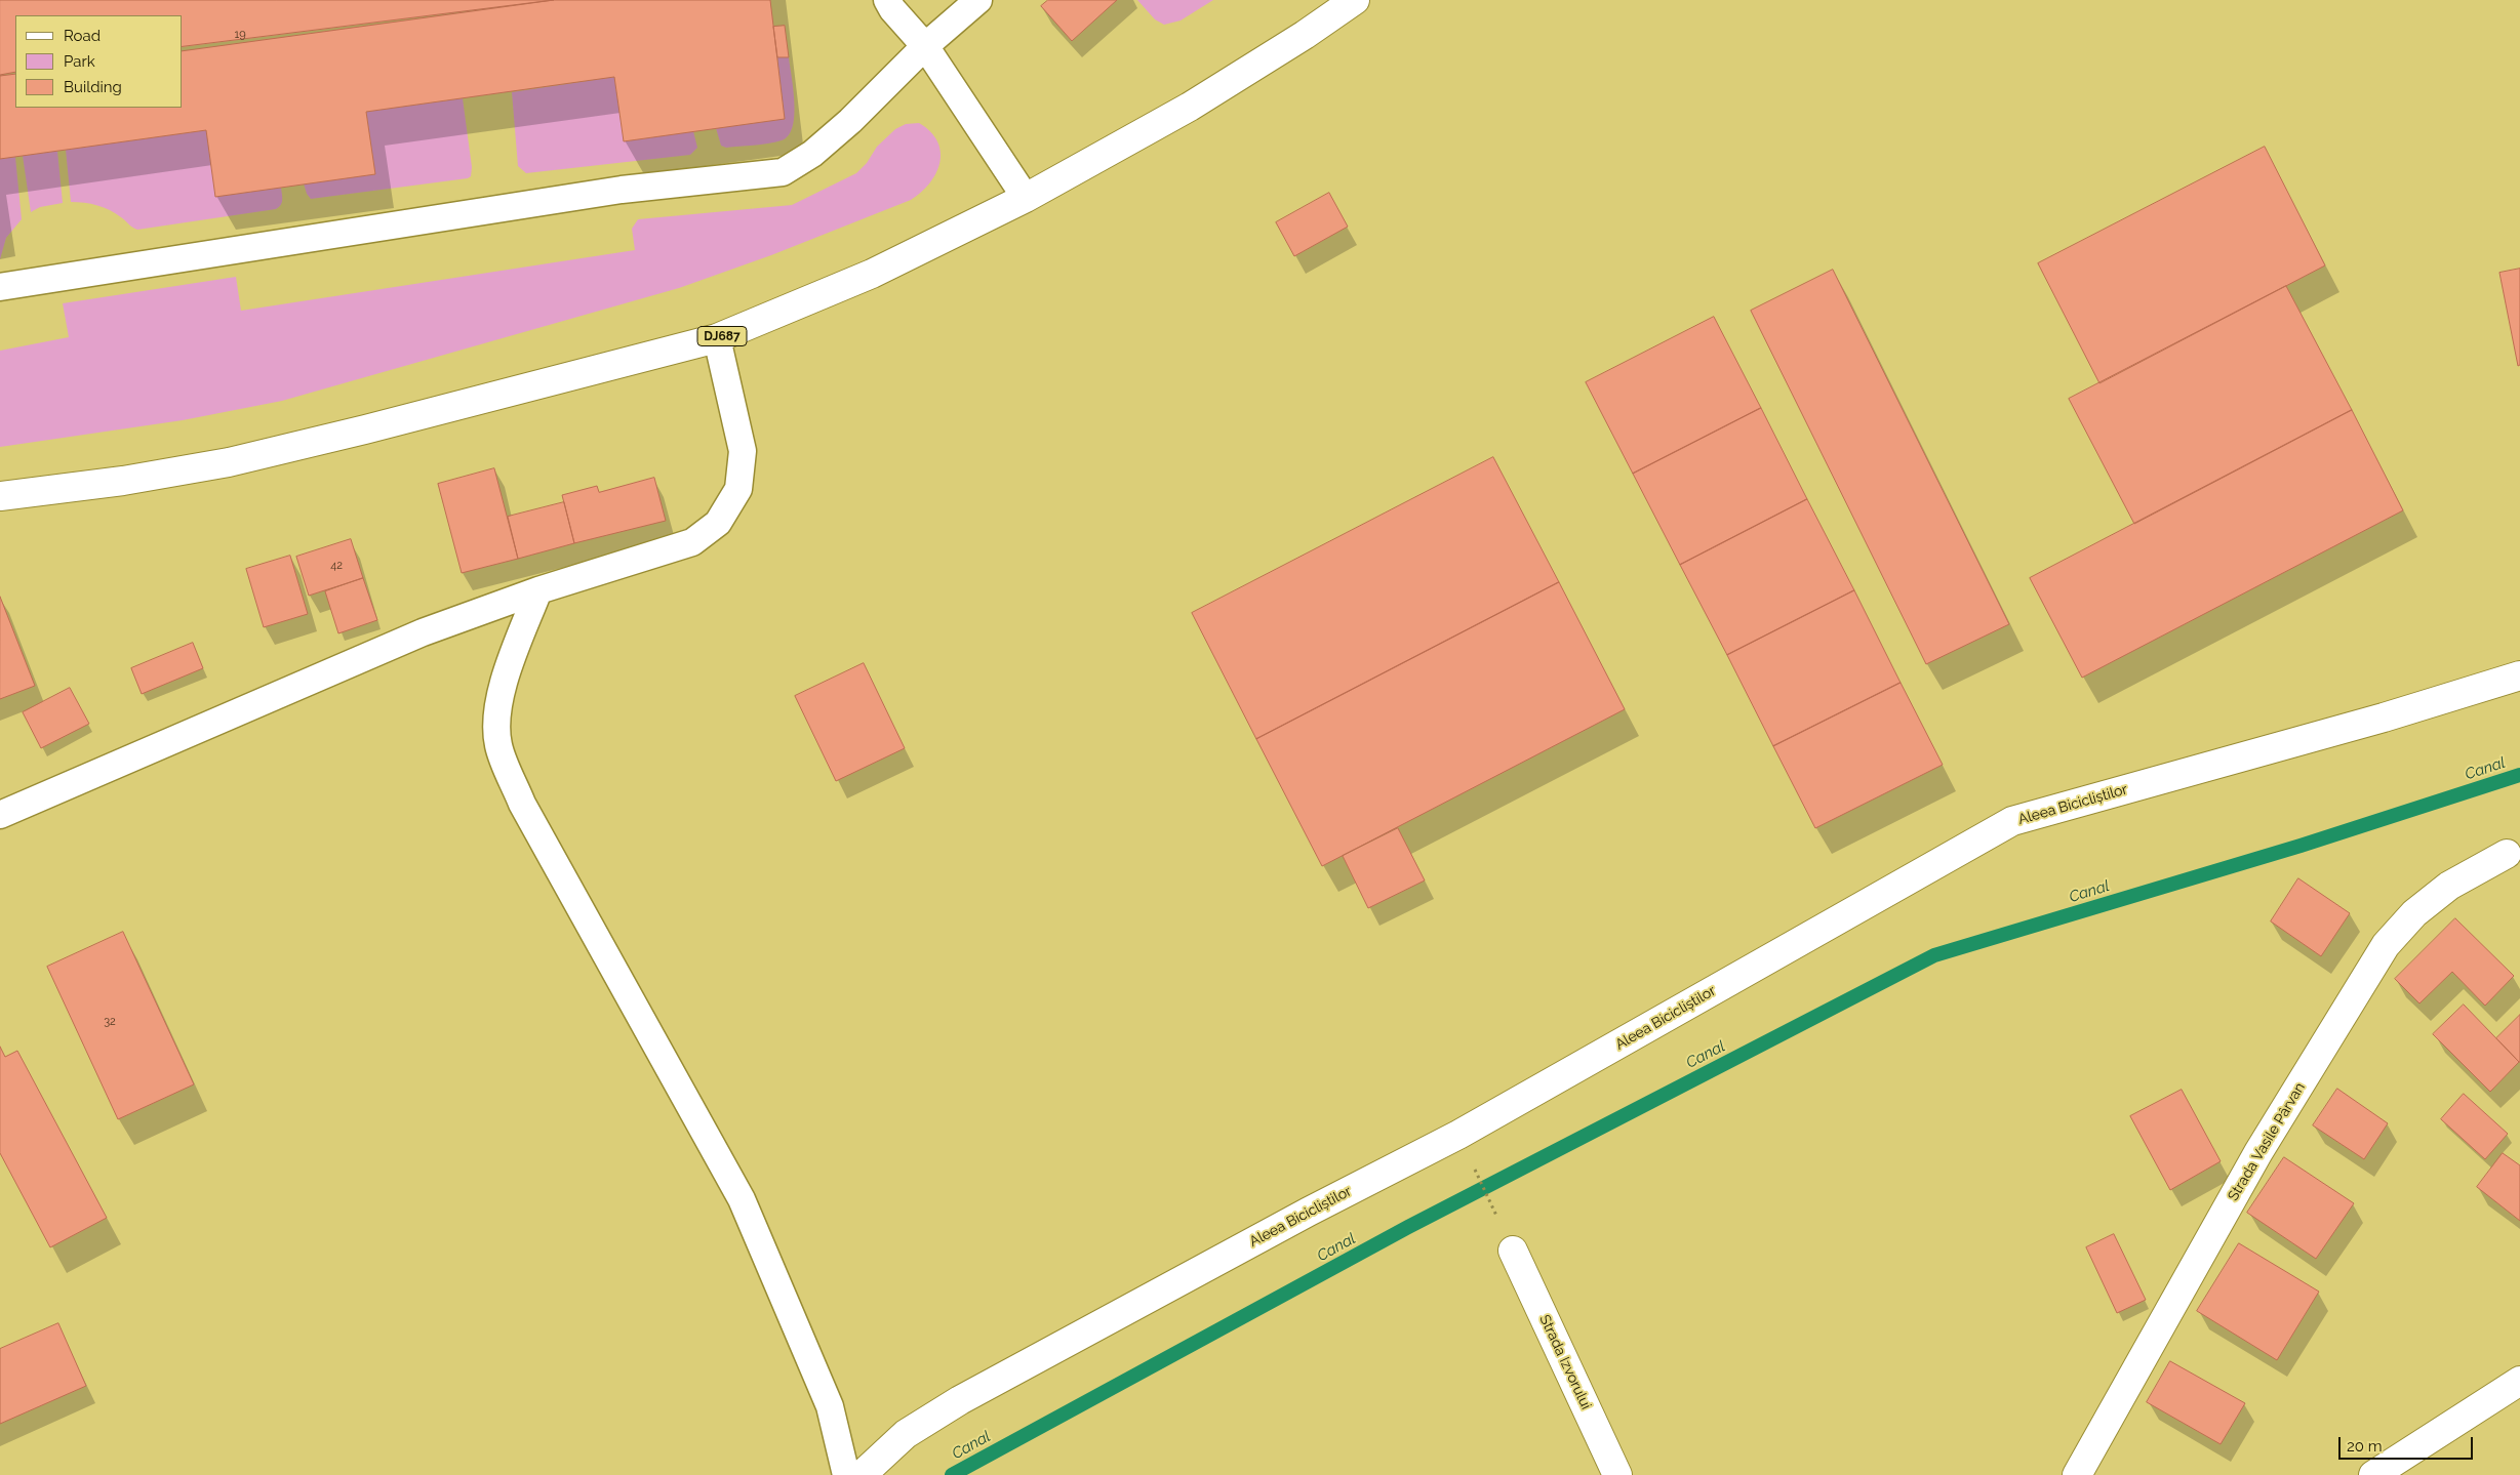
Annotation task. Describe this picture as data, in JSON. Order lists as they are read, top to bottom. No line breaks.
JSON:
{"streets":{"street":["DJ687","Aleea Bicicliștilor","Strada Vasile Pârvan","Strada Izvorului"]},"water":["Canal"],"house_numbers":["19","42","32"],"legend":["Road","Park","Building"],"scale_bar":"20 m"}
